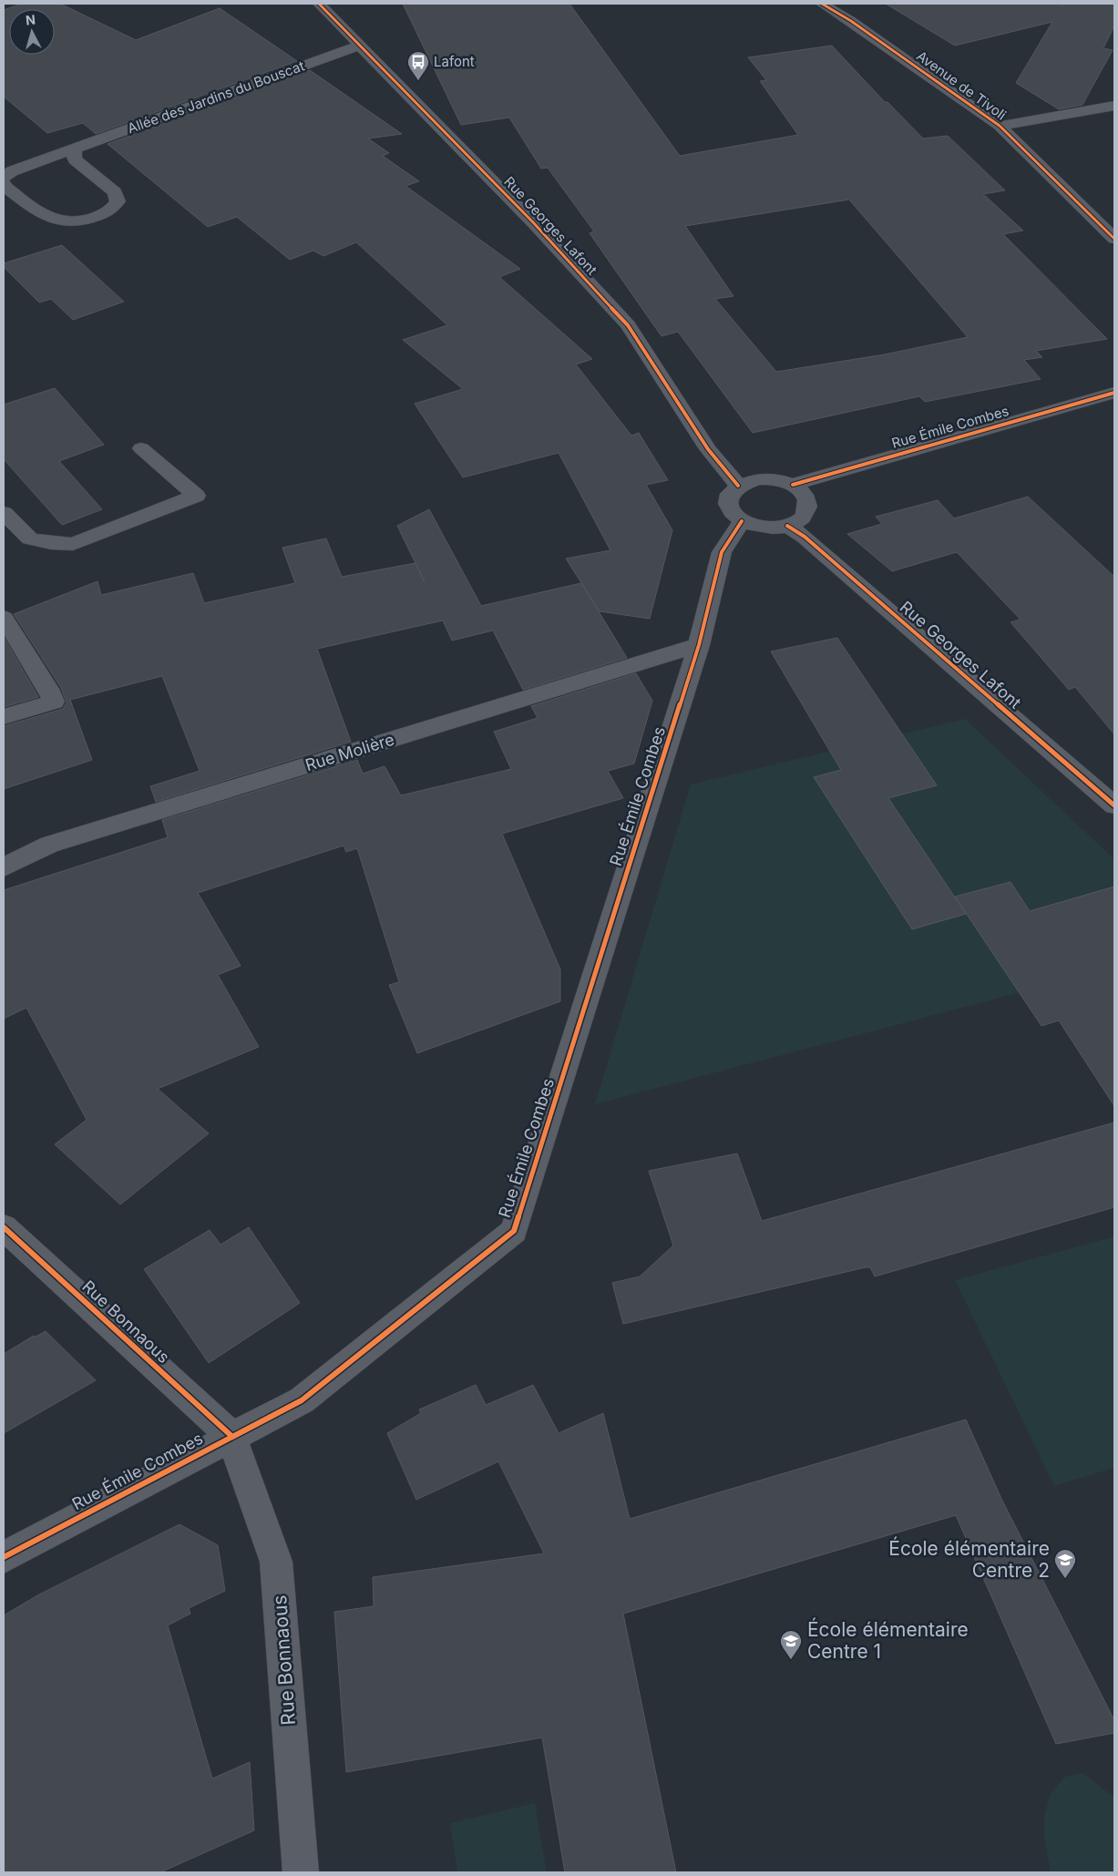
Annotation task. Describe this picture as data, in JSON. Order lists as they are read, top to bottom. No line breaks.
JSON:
{"streets":{"street":["Avenue de Tivoli","Allée des Jardins du Bouscat","Rue Georges Lafont","Rue Émile Combes","Rue Molière","Rue Bonnaous"]},"crossings":[["Allée des Jardins du Bouscat","Rue Georges Lafont"],["Rue Georges Lafont","Rue Émile Combes"],["Rue Émile Combes","Rue Molière"],["Rue Émile Combes","Rue Bonnaous"]],"places":{"bus stop":["Lafont"],"school or university":["École élémentaire Centre 2","École élémentaire Centre 1"]},"north":"top"}
